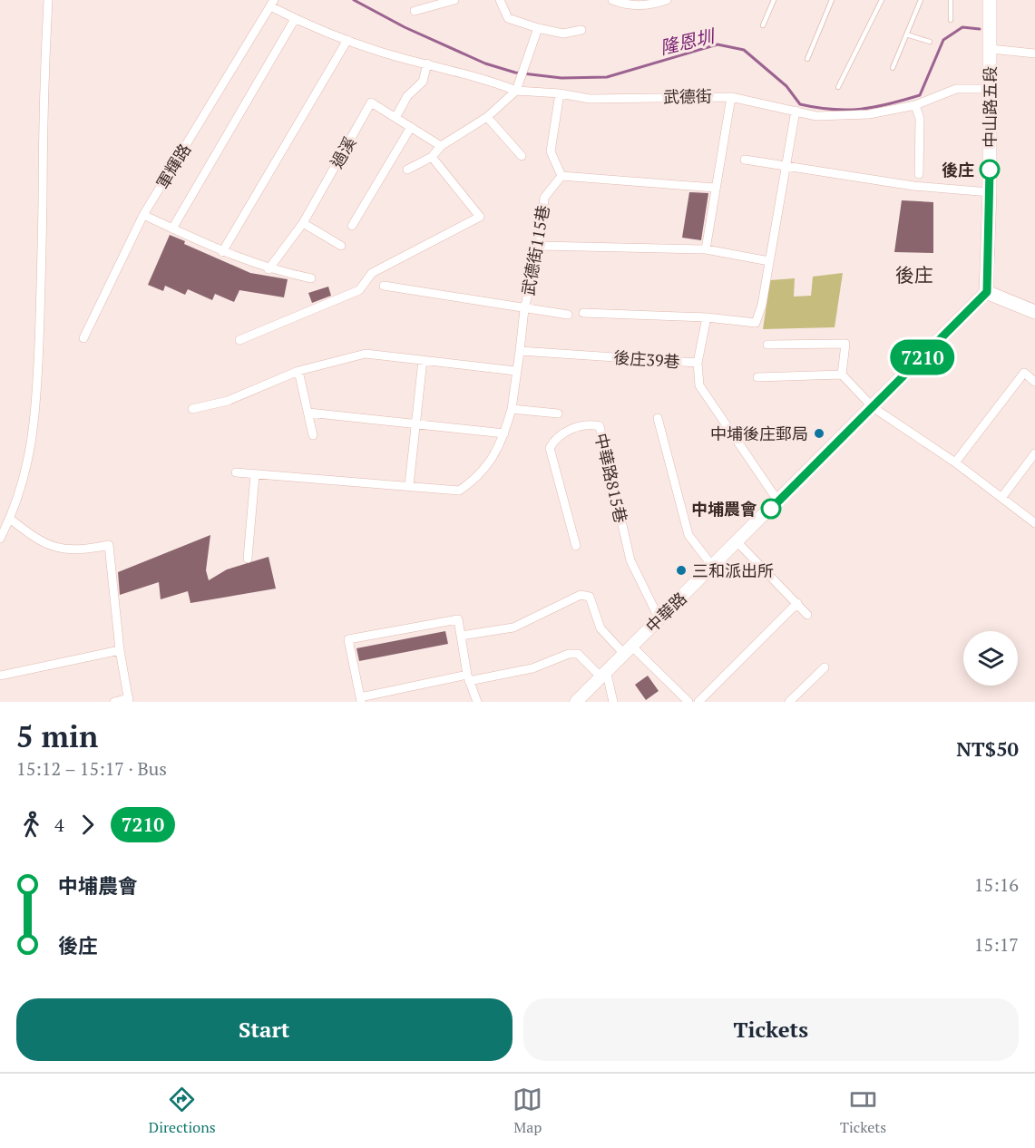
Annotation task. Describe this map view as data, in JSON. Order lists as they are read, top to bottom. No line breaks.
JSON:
{"streets":{"main road":["中山路五段","中華路"],"street":["武德街","過溪","軍輝路","武德街115巷","後庄39巷","中華路815巷"]},"crossings":[["武德街","中山路五段"],["武德街","軍輝路"],["中山路五段","中華路"],["武德街115巷","後庄39巷"],["後庄39巷","中華路"],["中華路815巷","中華路"]],"districts":["後庄"],"water":["隆恩圳"],"places":["後庄","中埔後庄郵局","中埔農會","三和派出所"],"lines":["bus line 7210"],"page":{"on_map":"7210","heading":["5 min","15:12 – 15:17 · Bus","NT$50"],"legs":["4","7210"],"list":[{"name":"中埔農會","value":"15:16"},{"name":"後庄","value":"15:17"}],"buttons":["Start","Tickets"],"tabs":["Directions","Map","Tickets"]}}
